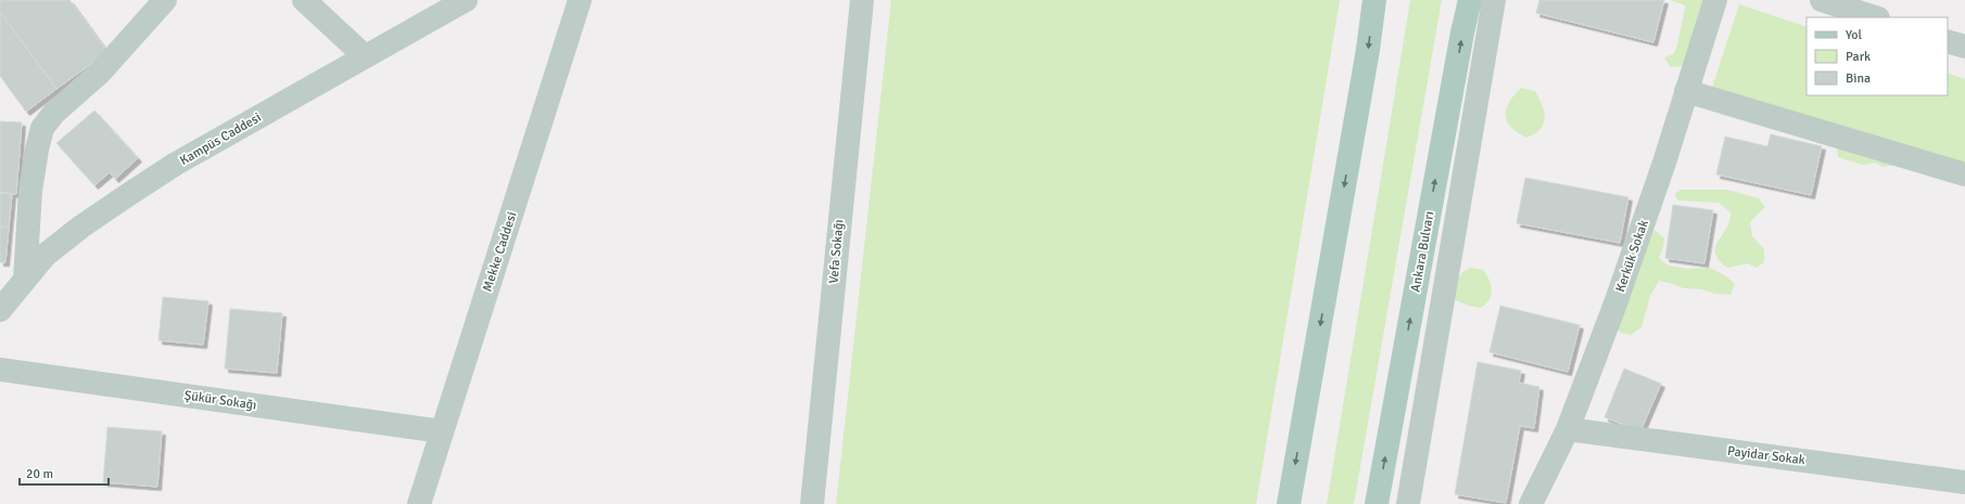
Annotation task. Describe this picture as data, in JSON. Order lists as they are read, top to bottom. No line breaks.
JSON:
{"streets":{"main road":["Ankara Bulvarı"],"street":["Kampüs Caddesi","Mekke Caddesi","Vefa Sokağı","Kerkük Sokak","Şükür Sokağı","Payidar Sokak"]},"crossings":[["Mekke Caddesi","Şükür Sokağı"],["Kerkük Sokak","Payidar Sokak"]],"legend":["Yol","Park","Bina"],"scale_bar":"20 m"}
